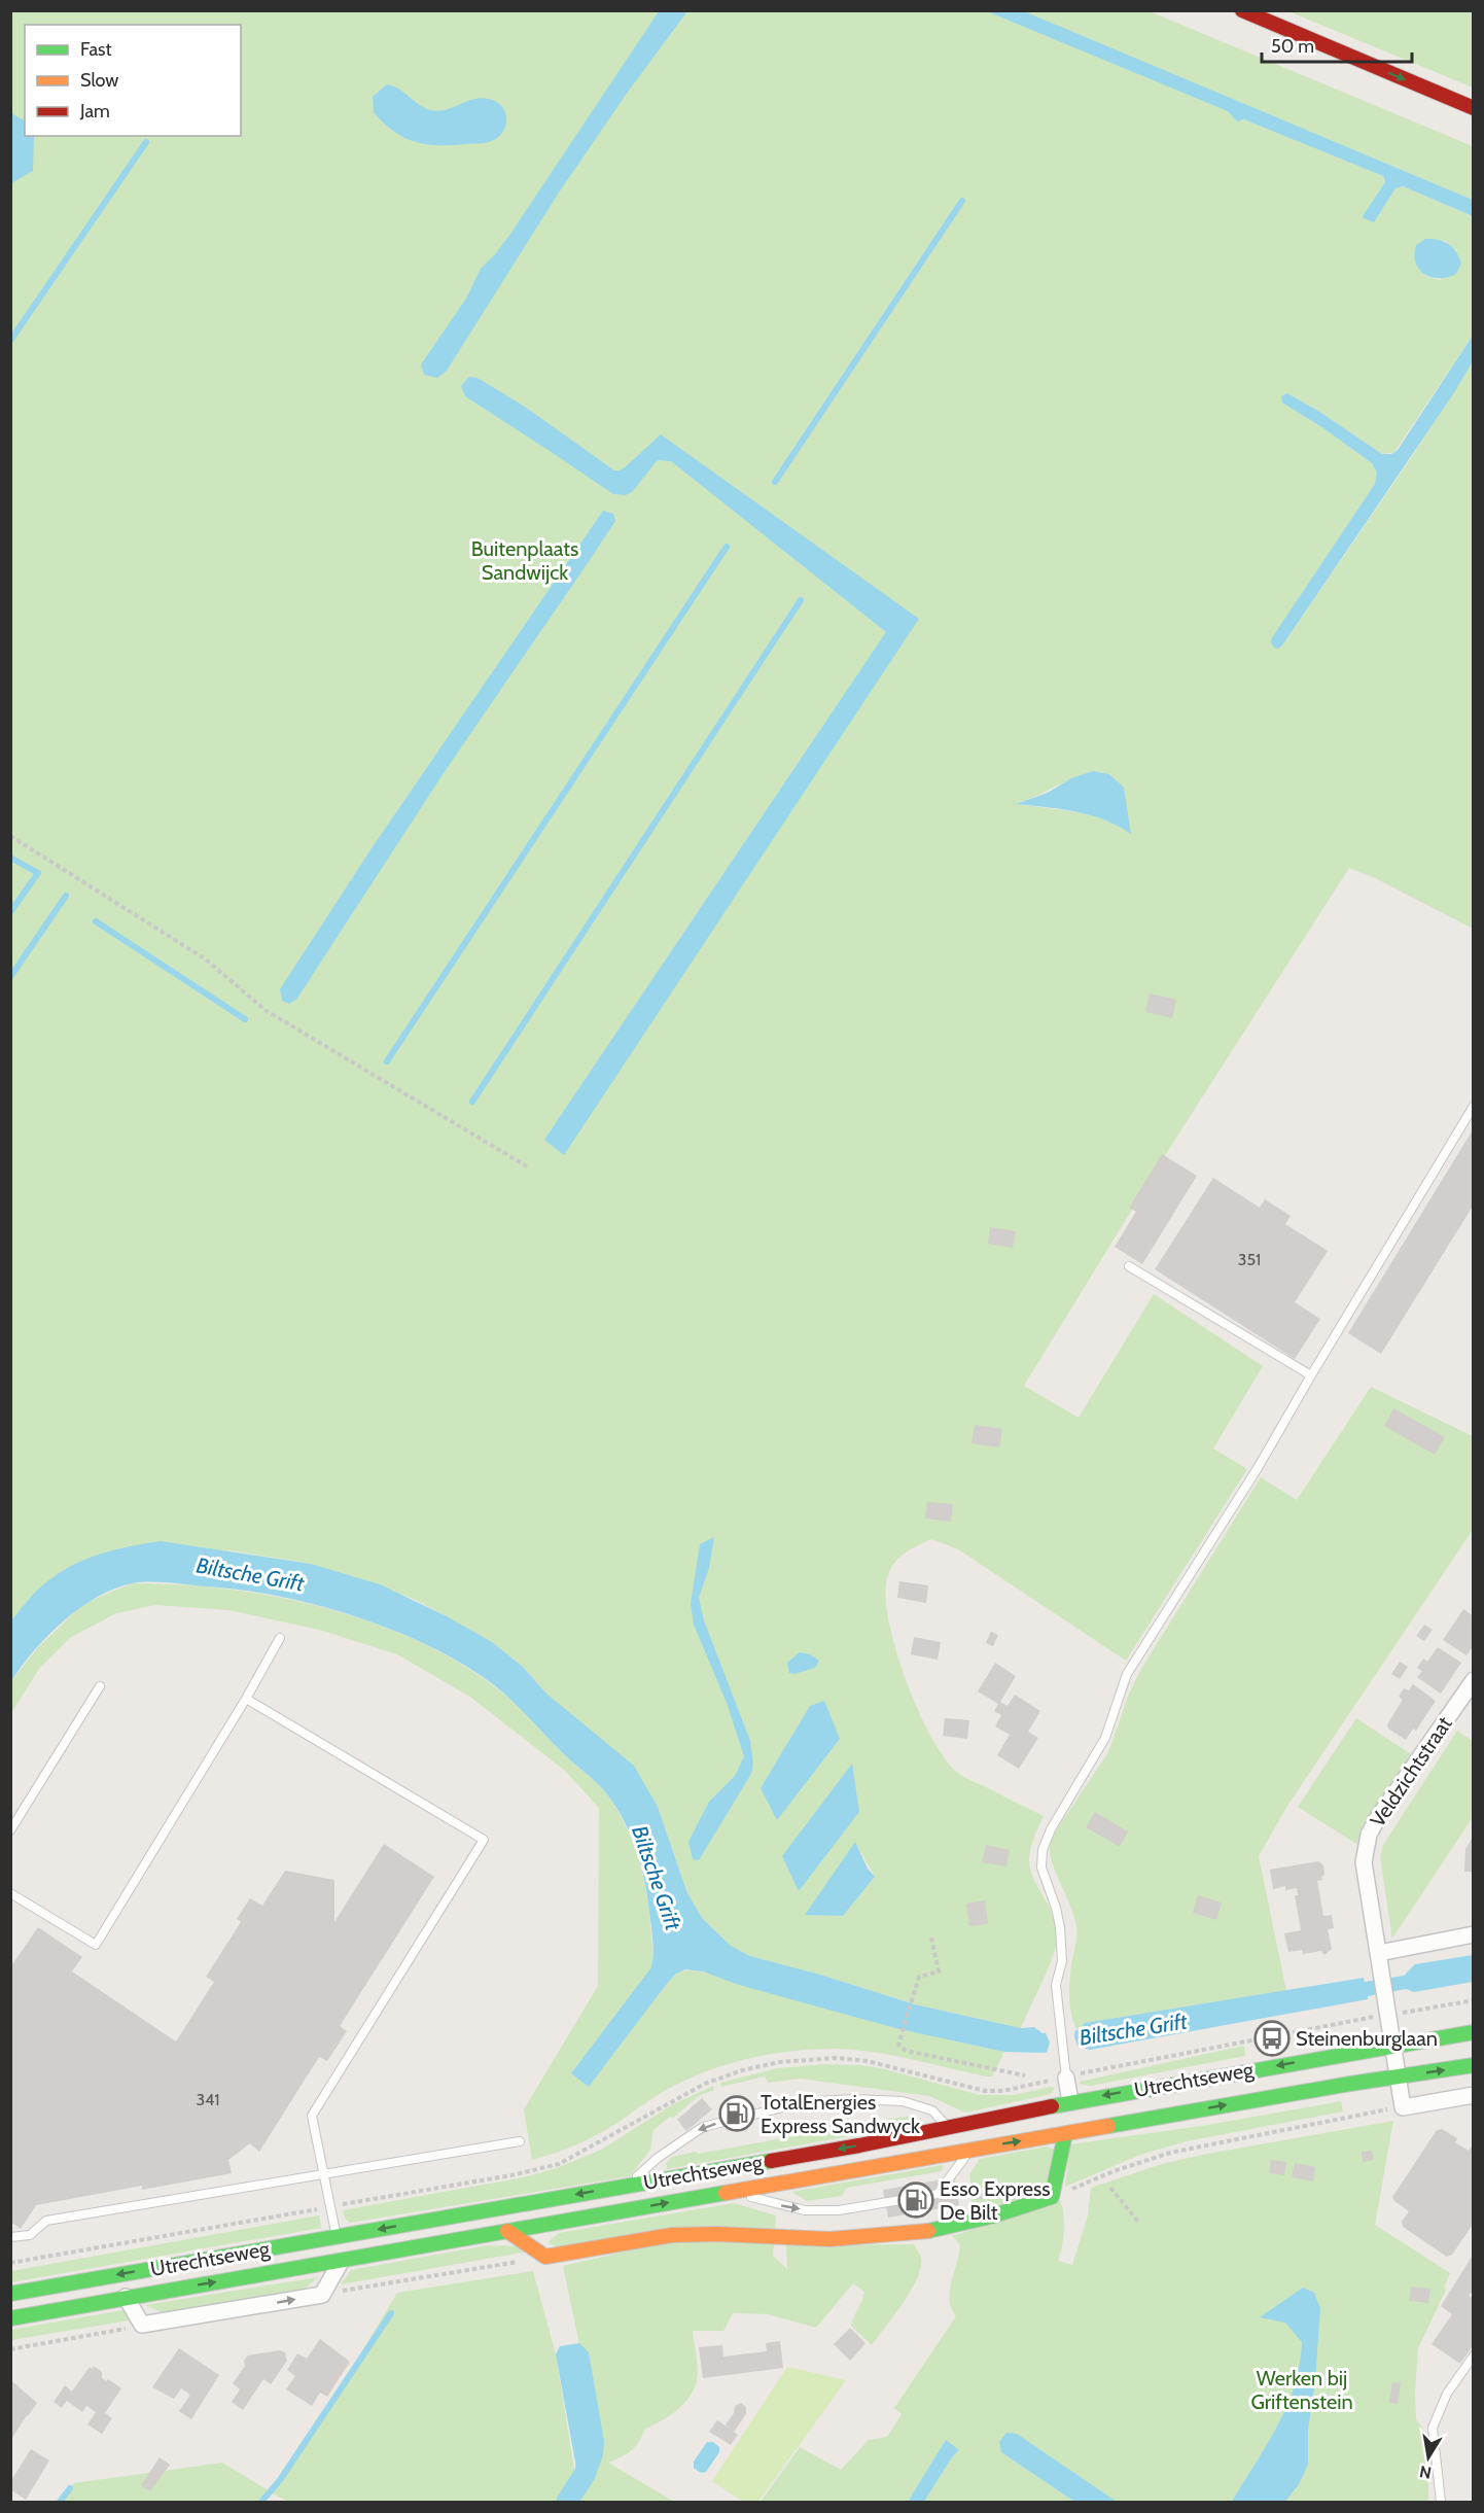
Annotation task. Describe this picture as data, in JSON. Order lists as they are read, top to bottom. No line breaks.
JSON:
{"streets":{"main road":["Utrechtseweg"],"street":["Veldzichtstraat"]},"water":["Biltsche Grift"],"parks":["Buitenplaats Sandwijck","Werken bij Griftenstein"],"places":{"bus stop":["Steinenburglaan"],"fuel station":["TotalEnergies Express Sandwyck","Esso Express De Bilt"]},"house_numbers":["351","341"],"legend":["Fast","Slow","Jam"],"scale_bar":"50 m","north":"bottom"}
